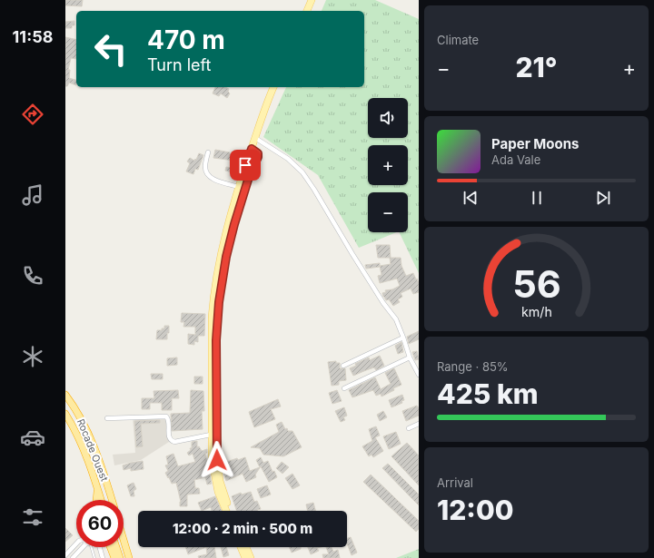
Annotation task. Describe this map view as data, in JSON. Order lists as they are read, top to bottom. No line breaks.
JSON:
{"streets":{"highway":["Rocade Ouest"]},"page":{"tabs":"11:58","tile":["Climate",["Range · 85%","425 km"],["Arrival","12:00"]],"turn":["470 m","Turn left"],"heat":["−","21°","+"],"map_buttons":["+","−"],"song":["Paper Moons","Ada Vale"],"limit":"60","trip":"12:00 · 2 min · 500 m","gauge":["56","km/h"]}}
